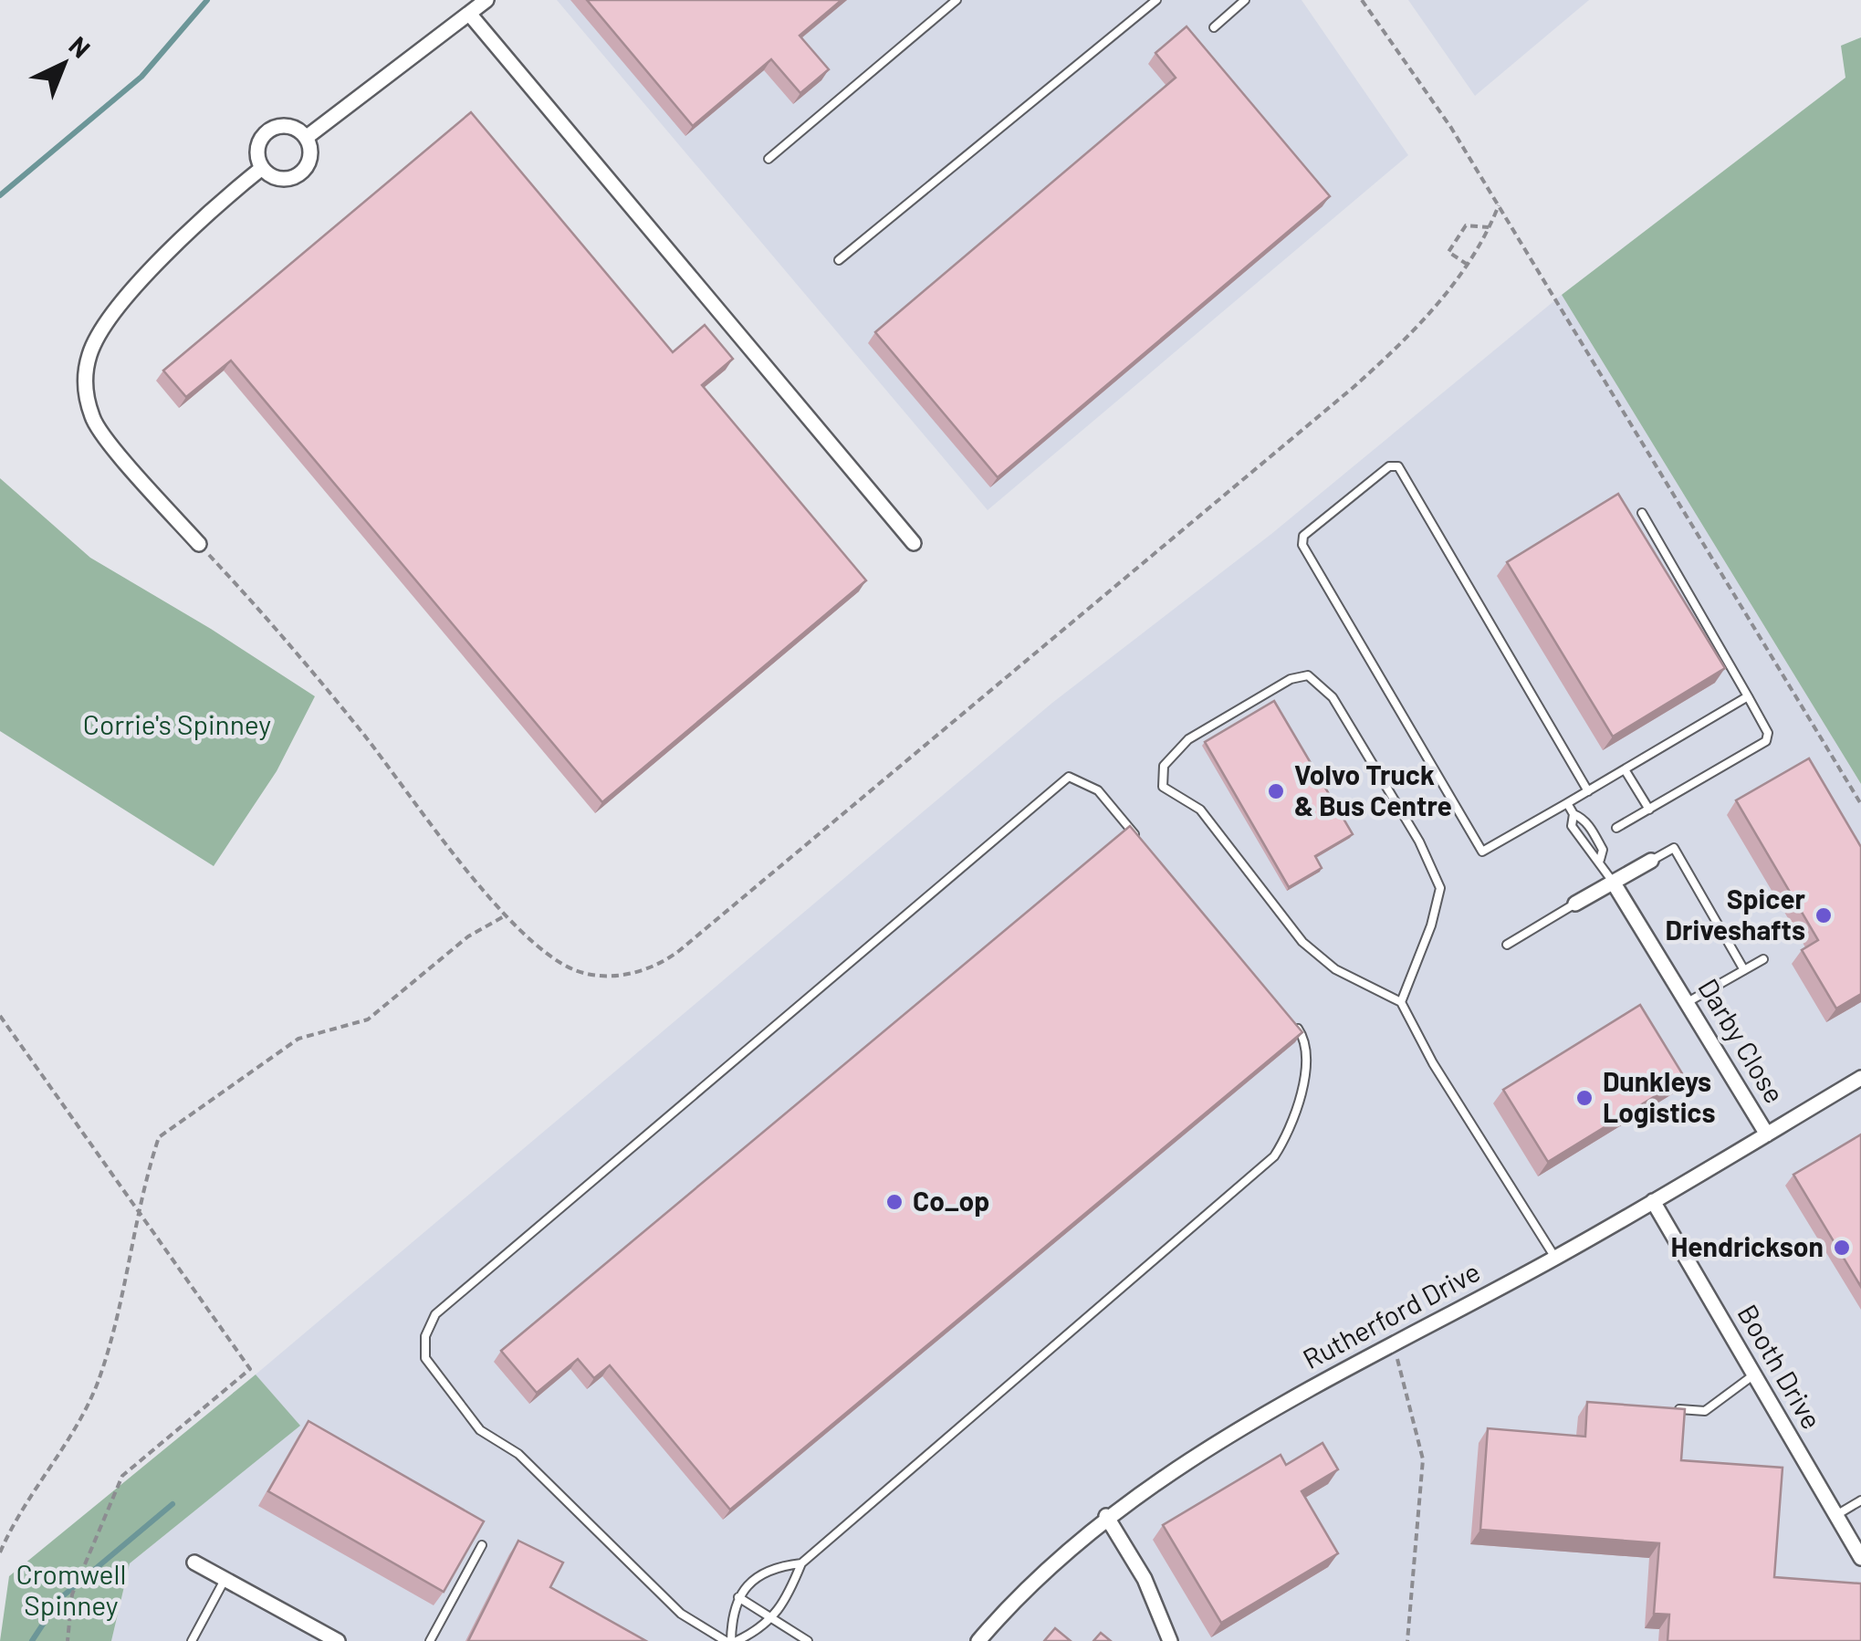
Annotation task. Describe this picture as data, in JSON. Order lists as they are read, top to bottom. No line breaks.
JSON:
{"streets":{"street":["Darby Close","Rutherford Drive","Booth Drive"]},"crossings":[["Darby Close","Rutherford Drive"],["Rutherford Drive","Booth Drive"]],"parks":["Corrie's Spinney","Cromwell Spinney"],"places":["Volvo Truck & Bus Centre","Spicer Driveshafts","Dunkleys Logistics","Co_op","Hendrickson"],"north":"top right"}
